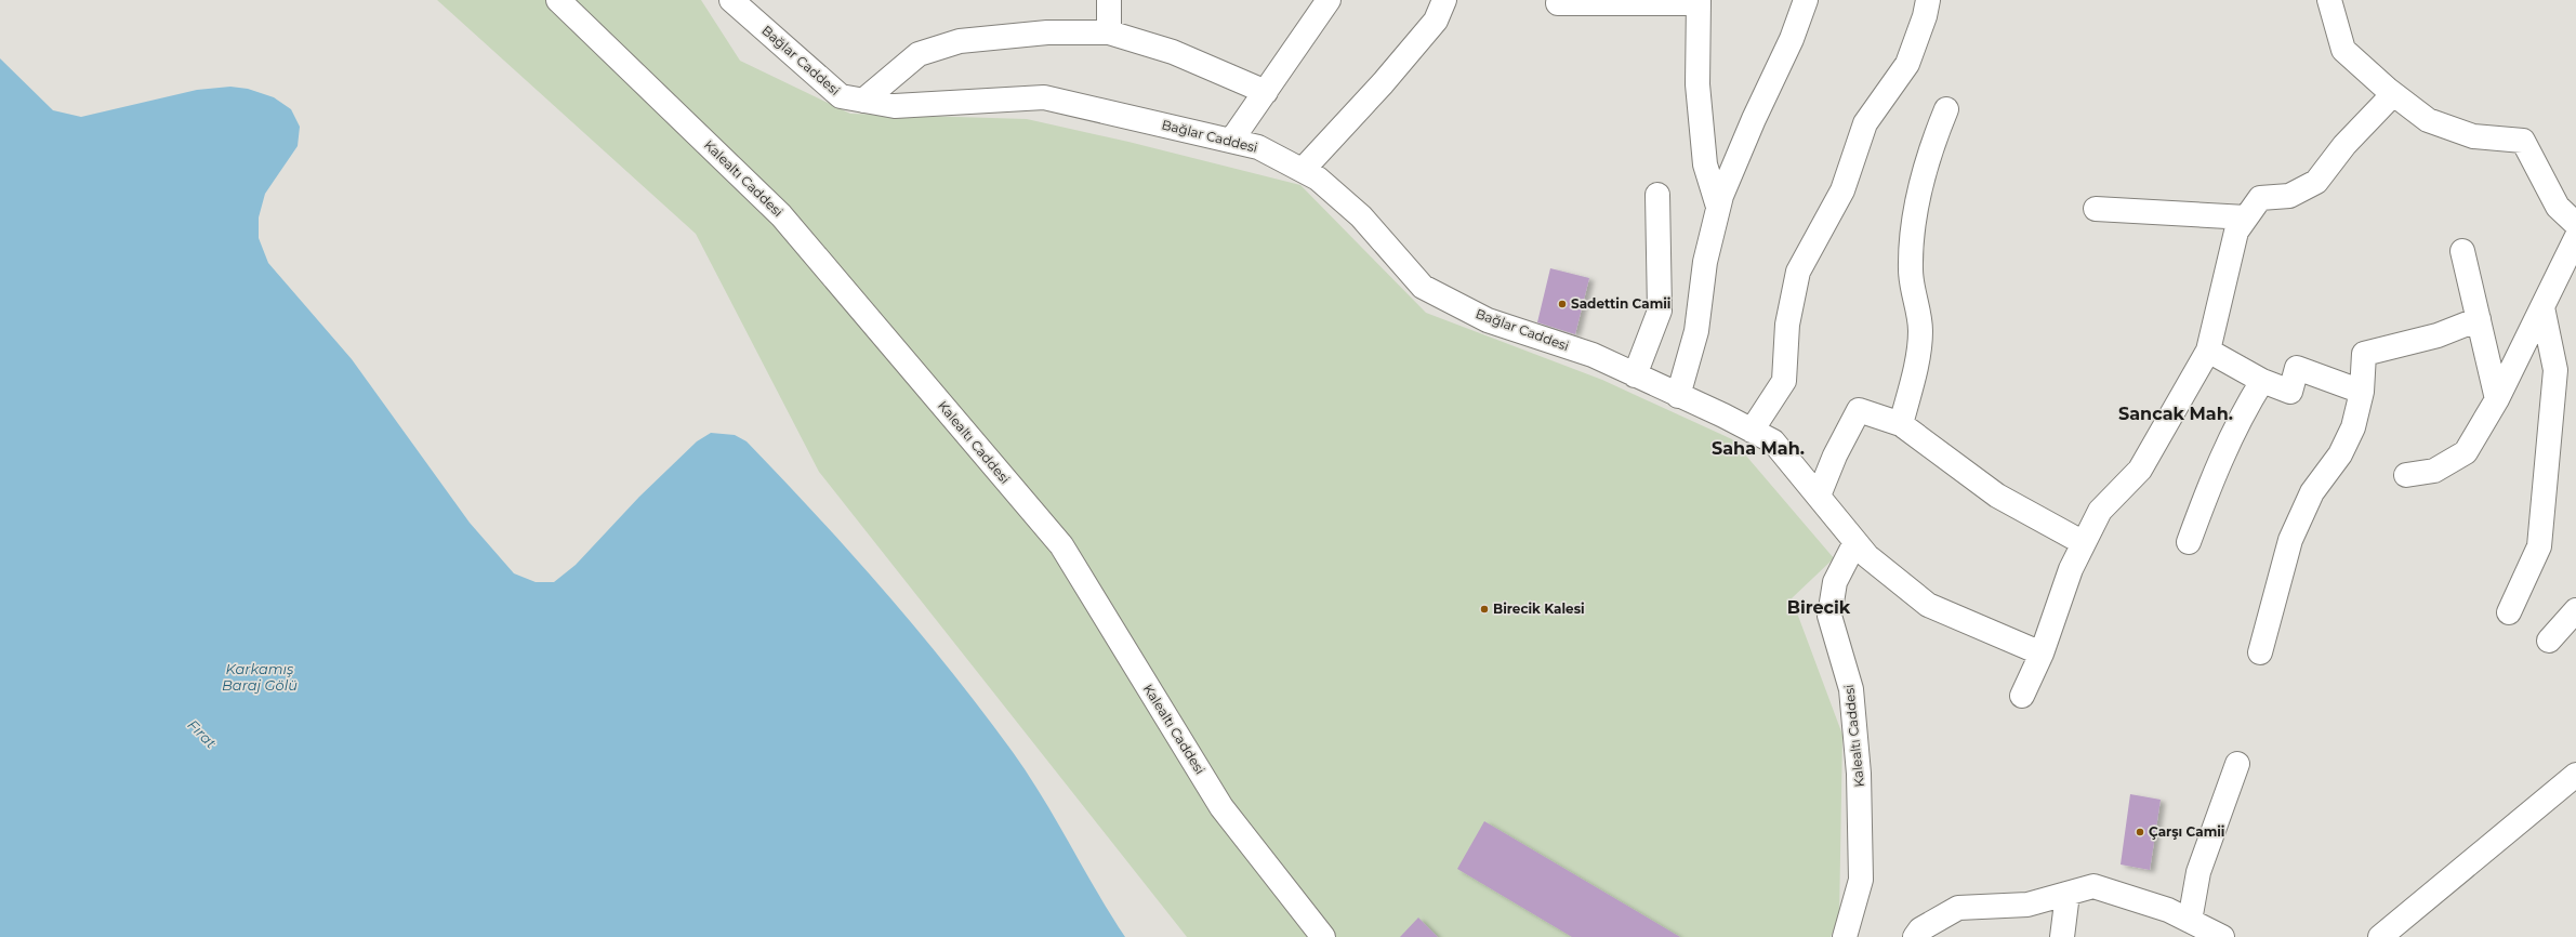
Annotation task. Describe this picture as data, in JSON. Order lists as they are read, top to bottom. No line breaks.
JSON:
{"streets":{"street":["Bağlar Caddesi","Kalealtı Caddesi"]},"crossings":[["Bağlar Caddesi","Kalealtı Caddesi"]],"districts":["Sancak Mah.","Saha Mah.","Birecik"],"water":["Karkamış Baraj Gölü","Fırat"],"places":["Sadettin Camii","Birecik Kalesi","Çarşı Camii"]}
